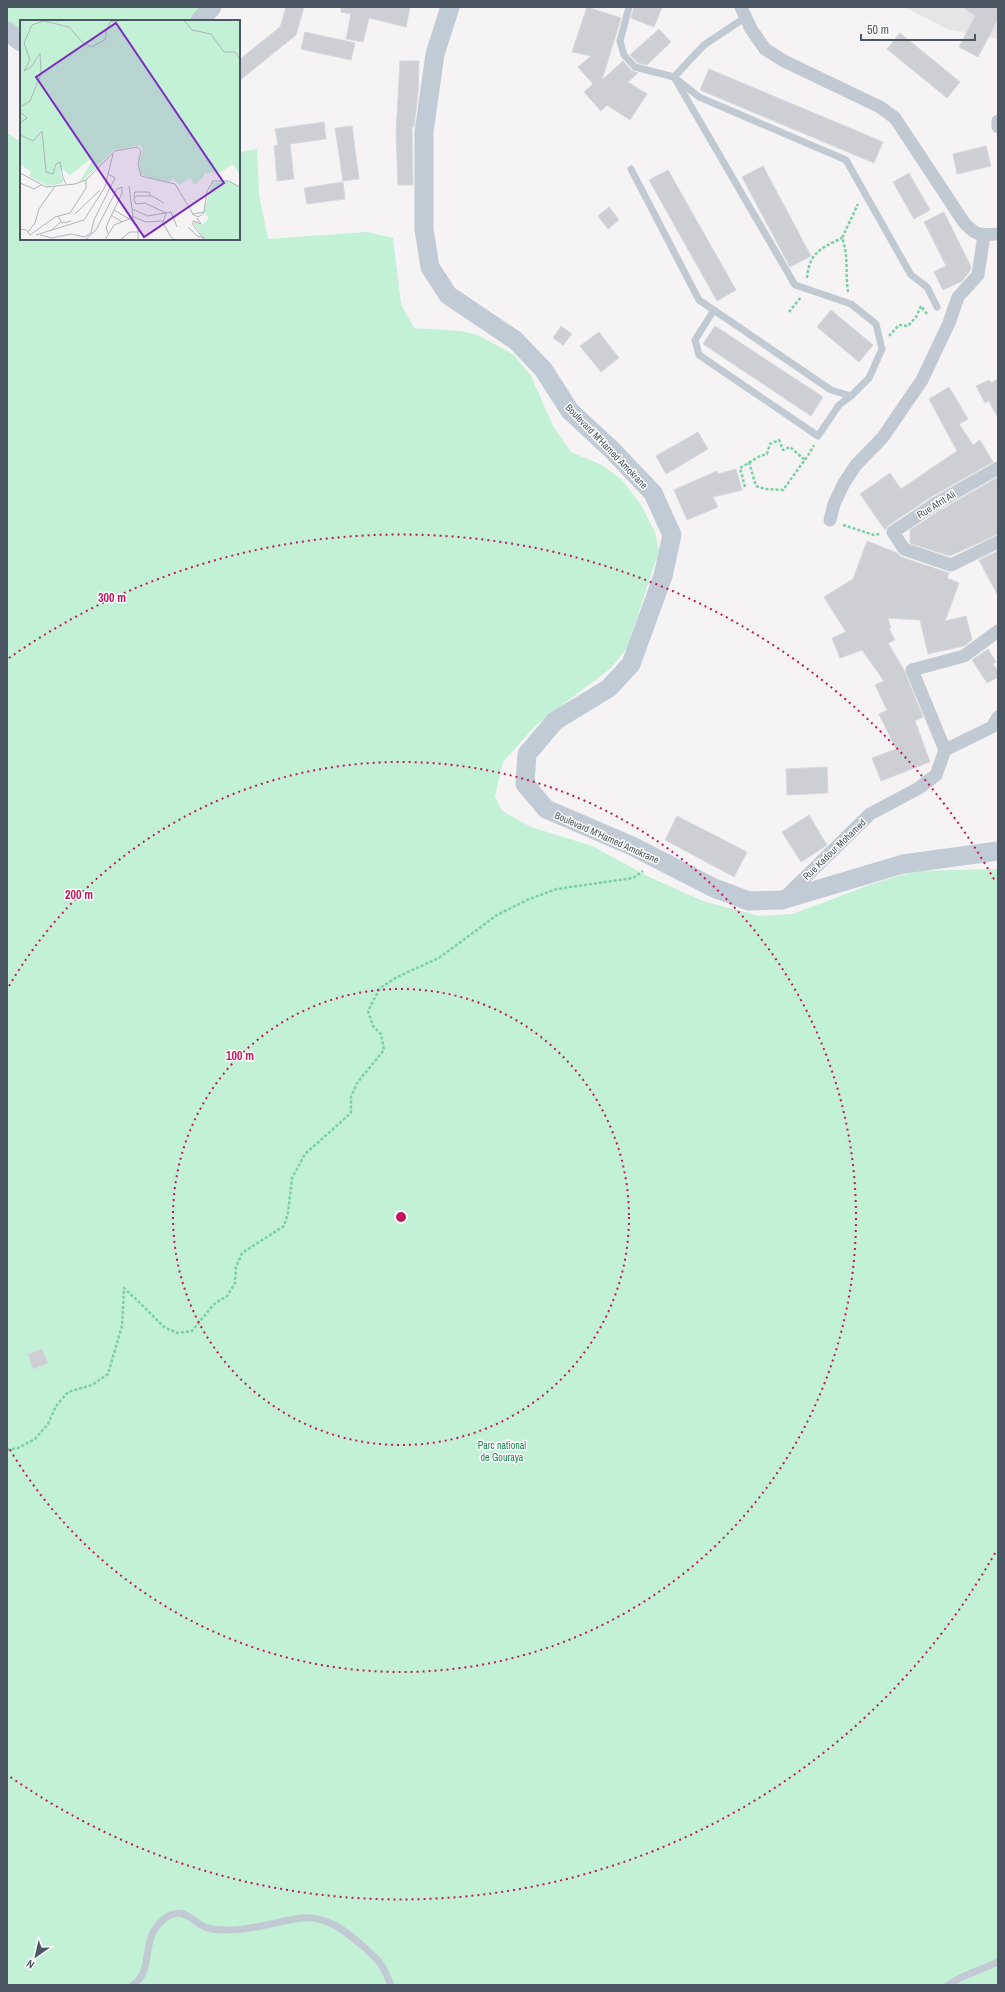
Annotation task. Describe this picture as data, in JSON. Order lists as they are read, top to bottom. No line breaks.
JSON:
{"streets":{"main road":["Boulevard M'Hamed Amokrane"],"street":["Rue Afrit Ali","Rue Kadour Mohamed"]},"crossings":[["Boulevard M'Hamed Amokrane","Rue Kadour Mohamed"]],"parks":["Parc national de Gouraya"],"scale_bar":"50 m","north":"bottom left","rings":["300 m","200 m","100 m"]}
